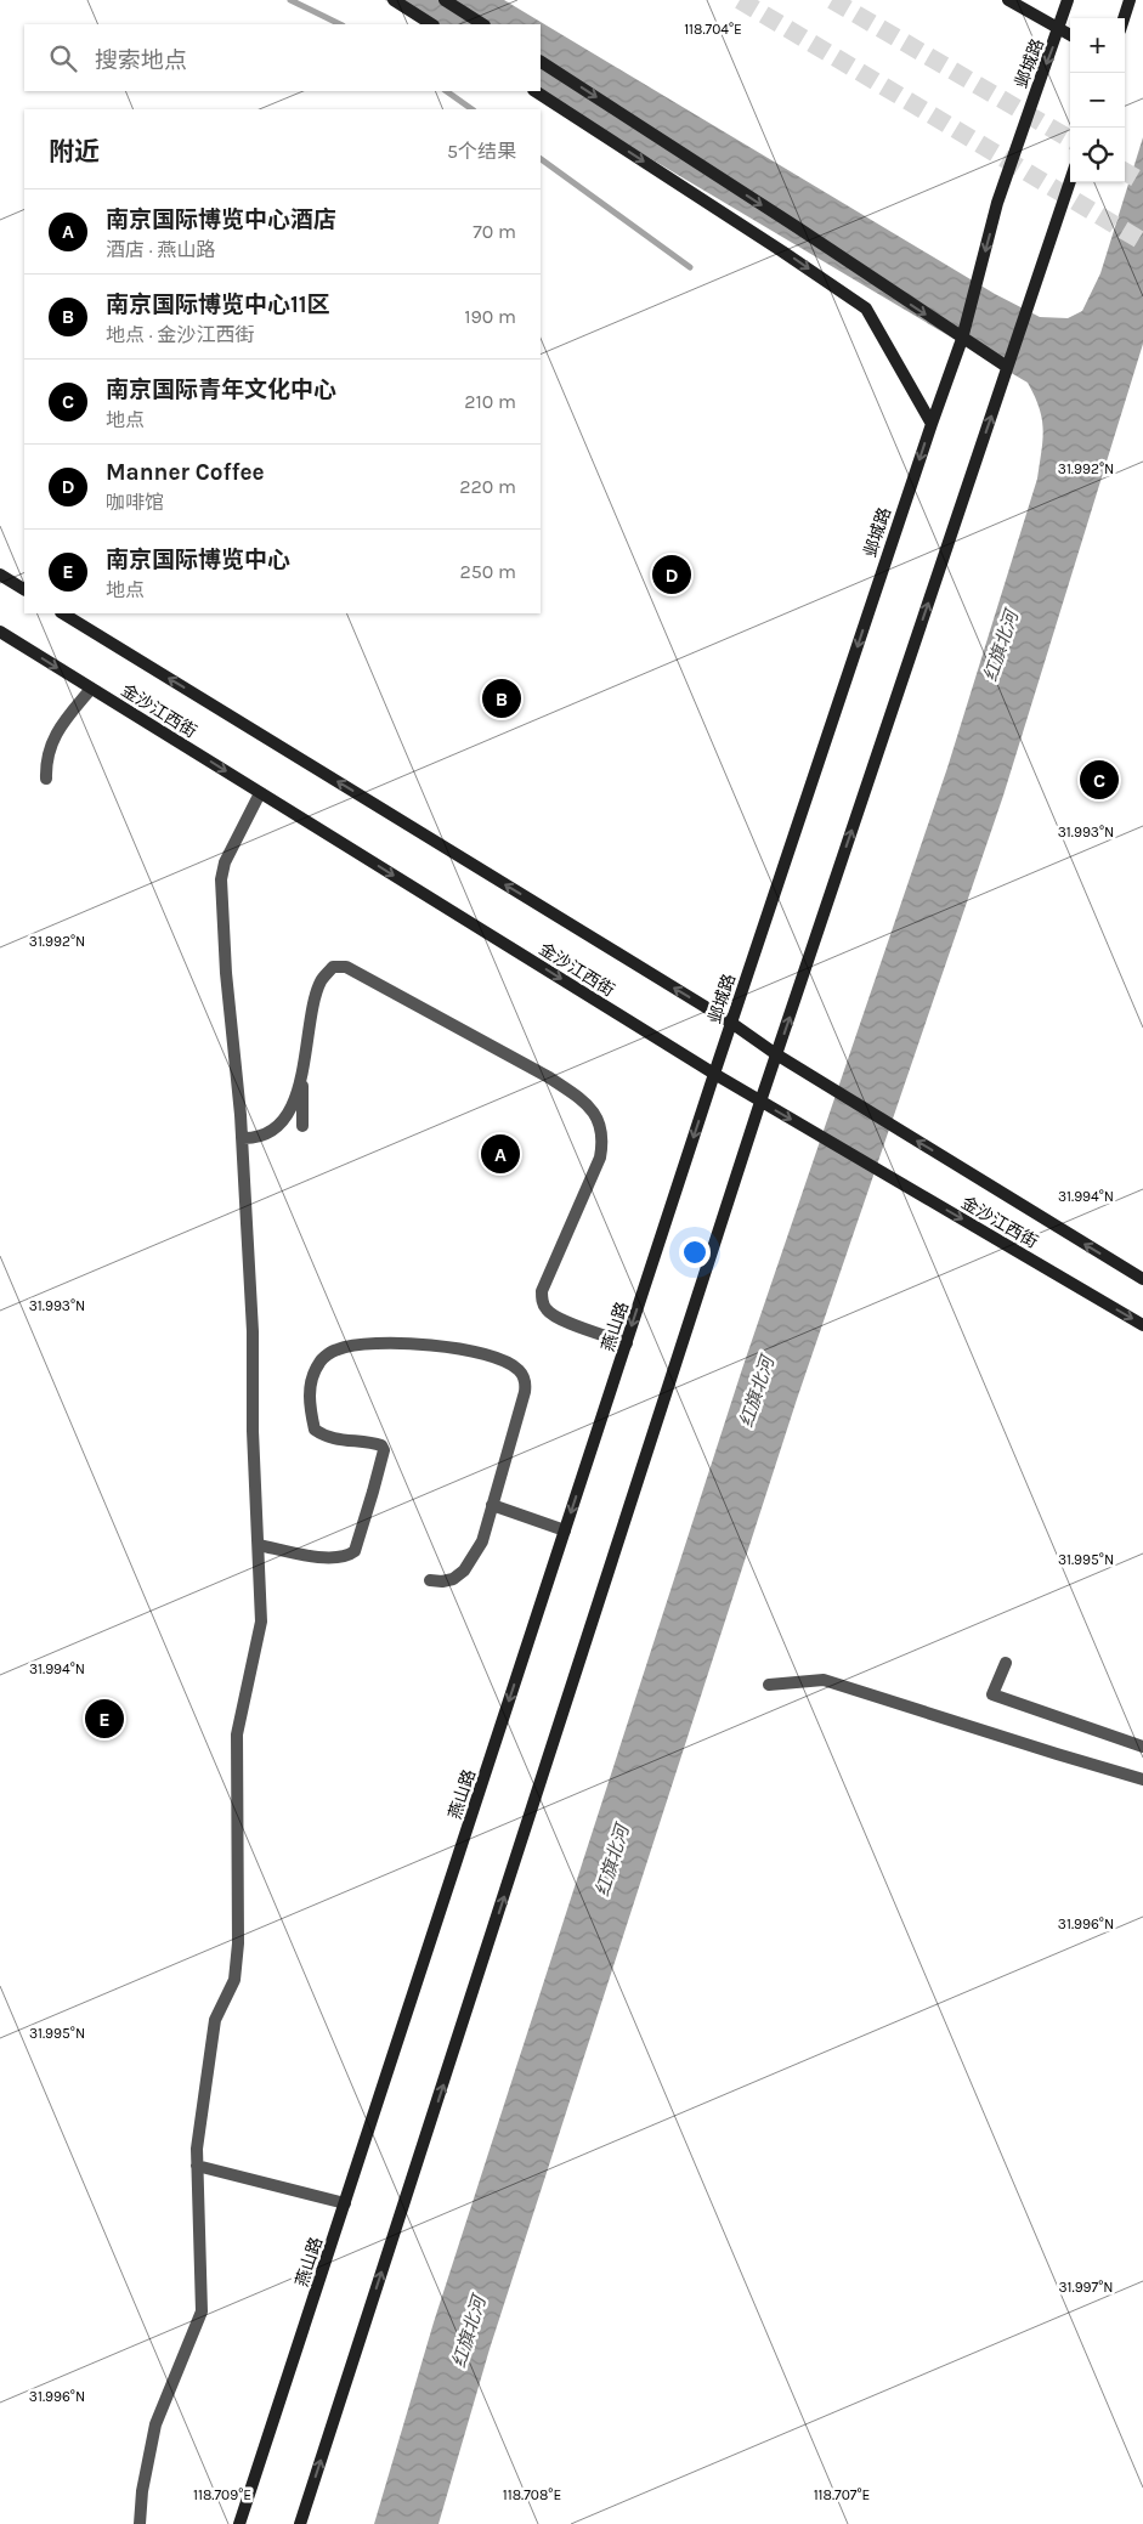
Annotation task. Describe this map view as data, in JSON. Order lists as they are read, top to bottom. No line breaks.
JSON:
{"streets":{"main road":["邺城路","金沙江西街","燕山路"]},"crossings":[["邺城路","金沙江西街"],["邺城路","燕山路"],["金沙江西街","燕山路"]],"water":["红旗北河"],"page":{"map_buttons":["+","−"],"search":"搜索地点","heading":["附近","5个结果"],"list":[{"mark":"A","name":"南京国际博览中心酒店","note":"酒店 · 燕山路","value":"70 m"},{"mark":"B","name":"南京国际博览中心11区","note":"地点 · 金沙江西街","value":"190 m"},{"mark":"C","name":"南京国际青年文化中心","note":"地点","value":"210 m"},{"mark":"D","name":"Manner Coffee","note":"咖啡馆","value":"220 m"},{"mark":"E","name":"南京国际博览中心","note":"地点","value":"250 m"}],"pins":["D","B","C","A","E"]},"coordinates":["118.704°E","31.992°N","31.993°N","31.994°N","31.995°N","31.996°N","31.997°N","118.709°E","118.708°E","118.707°E"]}
